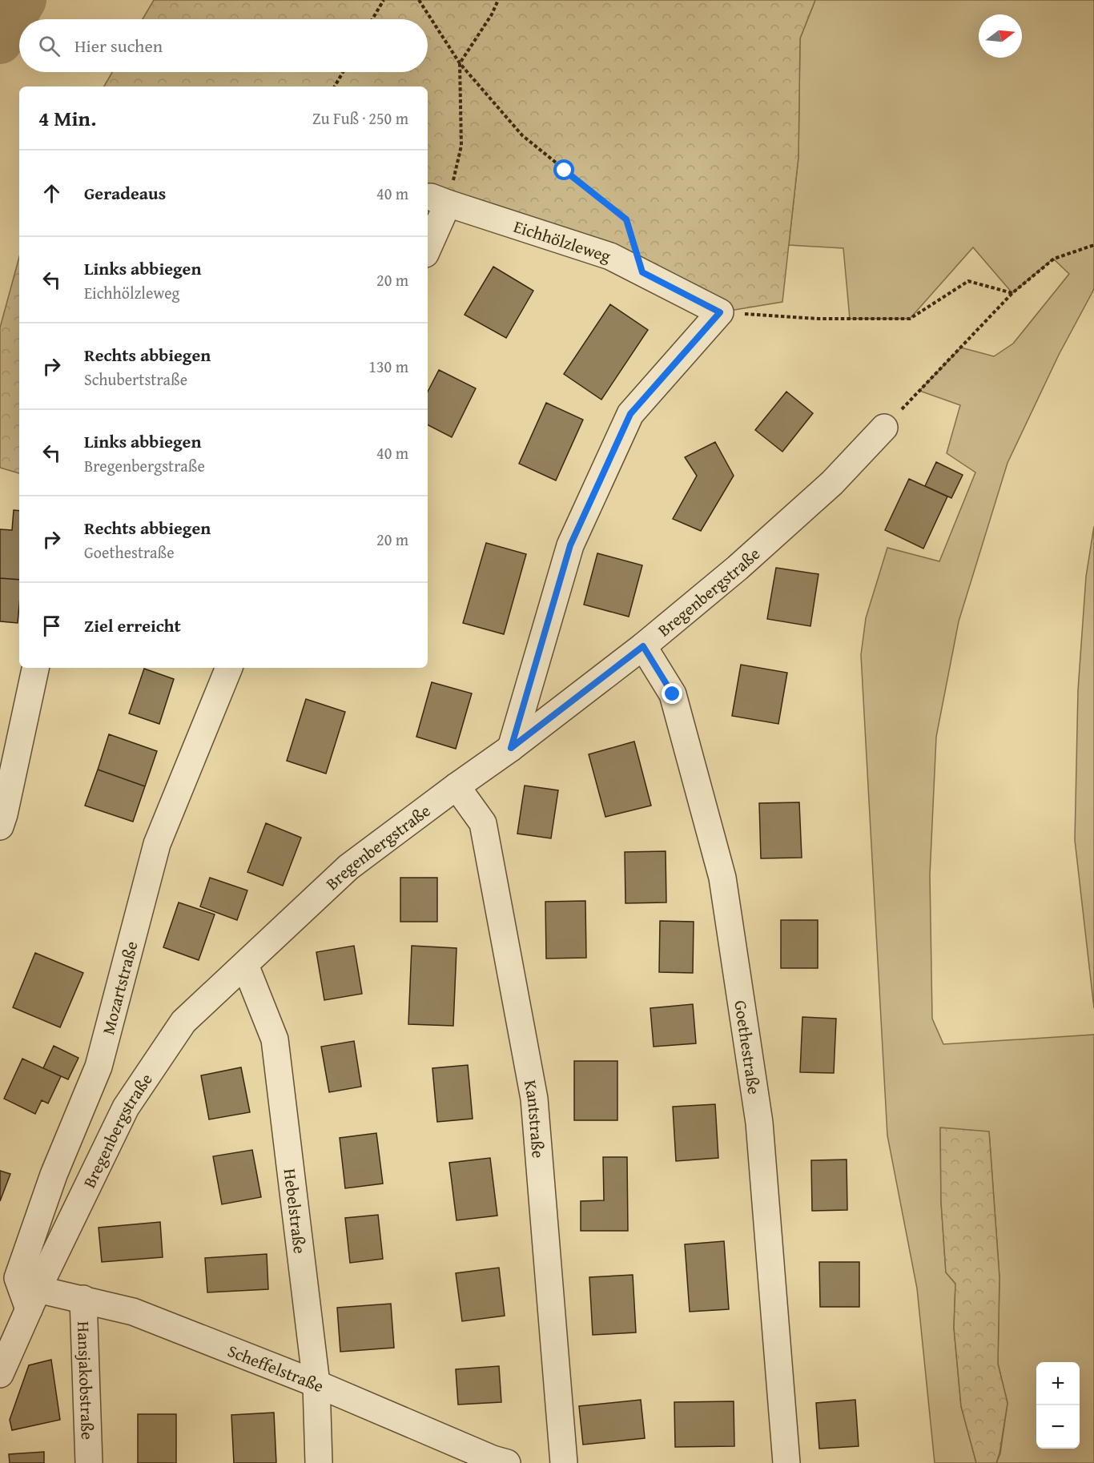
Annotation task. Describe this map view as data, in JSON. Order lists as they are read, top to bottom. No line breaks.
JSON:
{"streets":{"street":["Eichhölzleweg","Bregenbergstraße","Mozartstraße","Goethestraße","Kantstraße","Hebelstraße","Scheffelstraße","Hansjakobstraße"]},"crossings":[["Bregenbergstraße","Mozartstraße"],["Bregenbergstraße","Goethestraße"],["Bregenbergstraße","Kantstraße"],["Bregenbergstraße","Hebelstraße"],["Bregenbergstraße","Scheffelstraße"],["Mozartstraße","Scheffelstraße"],["Hebelstraße","Scheffelstraße"],["Scheffelstraße","Hansjakobstraße"]],"north":"right","page":{"search":"Hier suchen","heading":["4 Min.","Zu Fuß · 250 m"],"list":[["Geradeaus","40 m"],["Links abbiegen","Eichhölzleweg","20 m"],["Rechts abbiegen","Schubertstraße","130 m"],["Links abbiegen","Bregenbergstraße","40 m"],["Rechts abbiegen","Goethestraße","20 m"],"Ziel erreicht"],"map_buttons":["+","−"]}}
